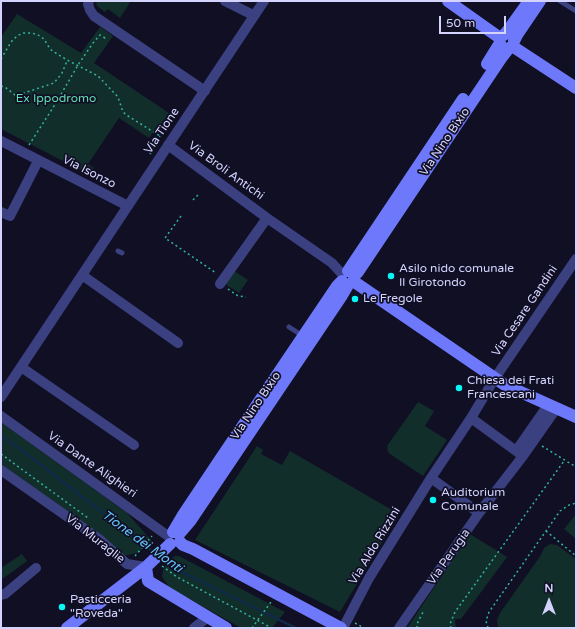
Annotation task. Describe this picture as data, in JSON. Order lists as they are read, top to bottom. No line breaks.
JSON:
{"streets":{"street":["Via Tione","Via Nino Bixio","Via Broli Antichi","Via Isonzo","Via Cesare Gandini","Via Dante Alighieri","Via Muraglie","Via Aldo Rizzini","Via Perugia"]},"crossings":[["Via Tione","Via Broli Antichi"],["Via Tione","Via Isonzo"],["Via Nino Bixio","Via Broli Antichi"],["Via Nino Bixio","Via Dante Alighieri"],["Via Cesare Gandini","Via Aldo Rizzini"]],"water":["Tione dei Monti"],"parks":["Ex Ippodromo"],"places":["Asilo nido comunale Il Girotondo","Le Fregole","Chiesa dei Frati Francescani","Auditorium Comunale","Pasticceria \"Roveda\""],"scale_bar":"50 m","north":"top"}
